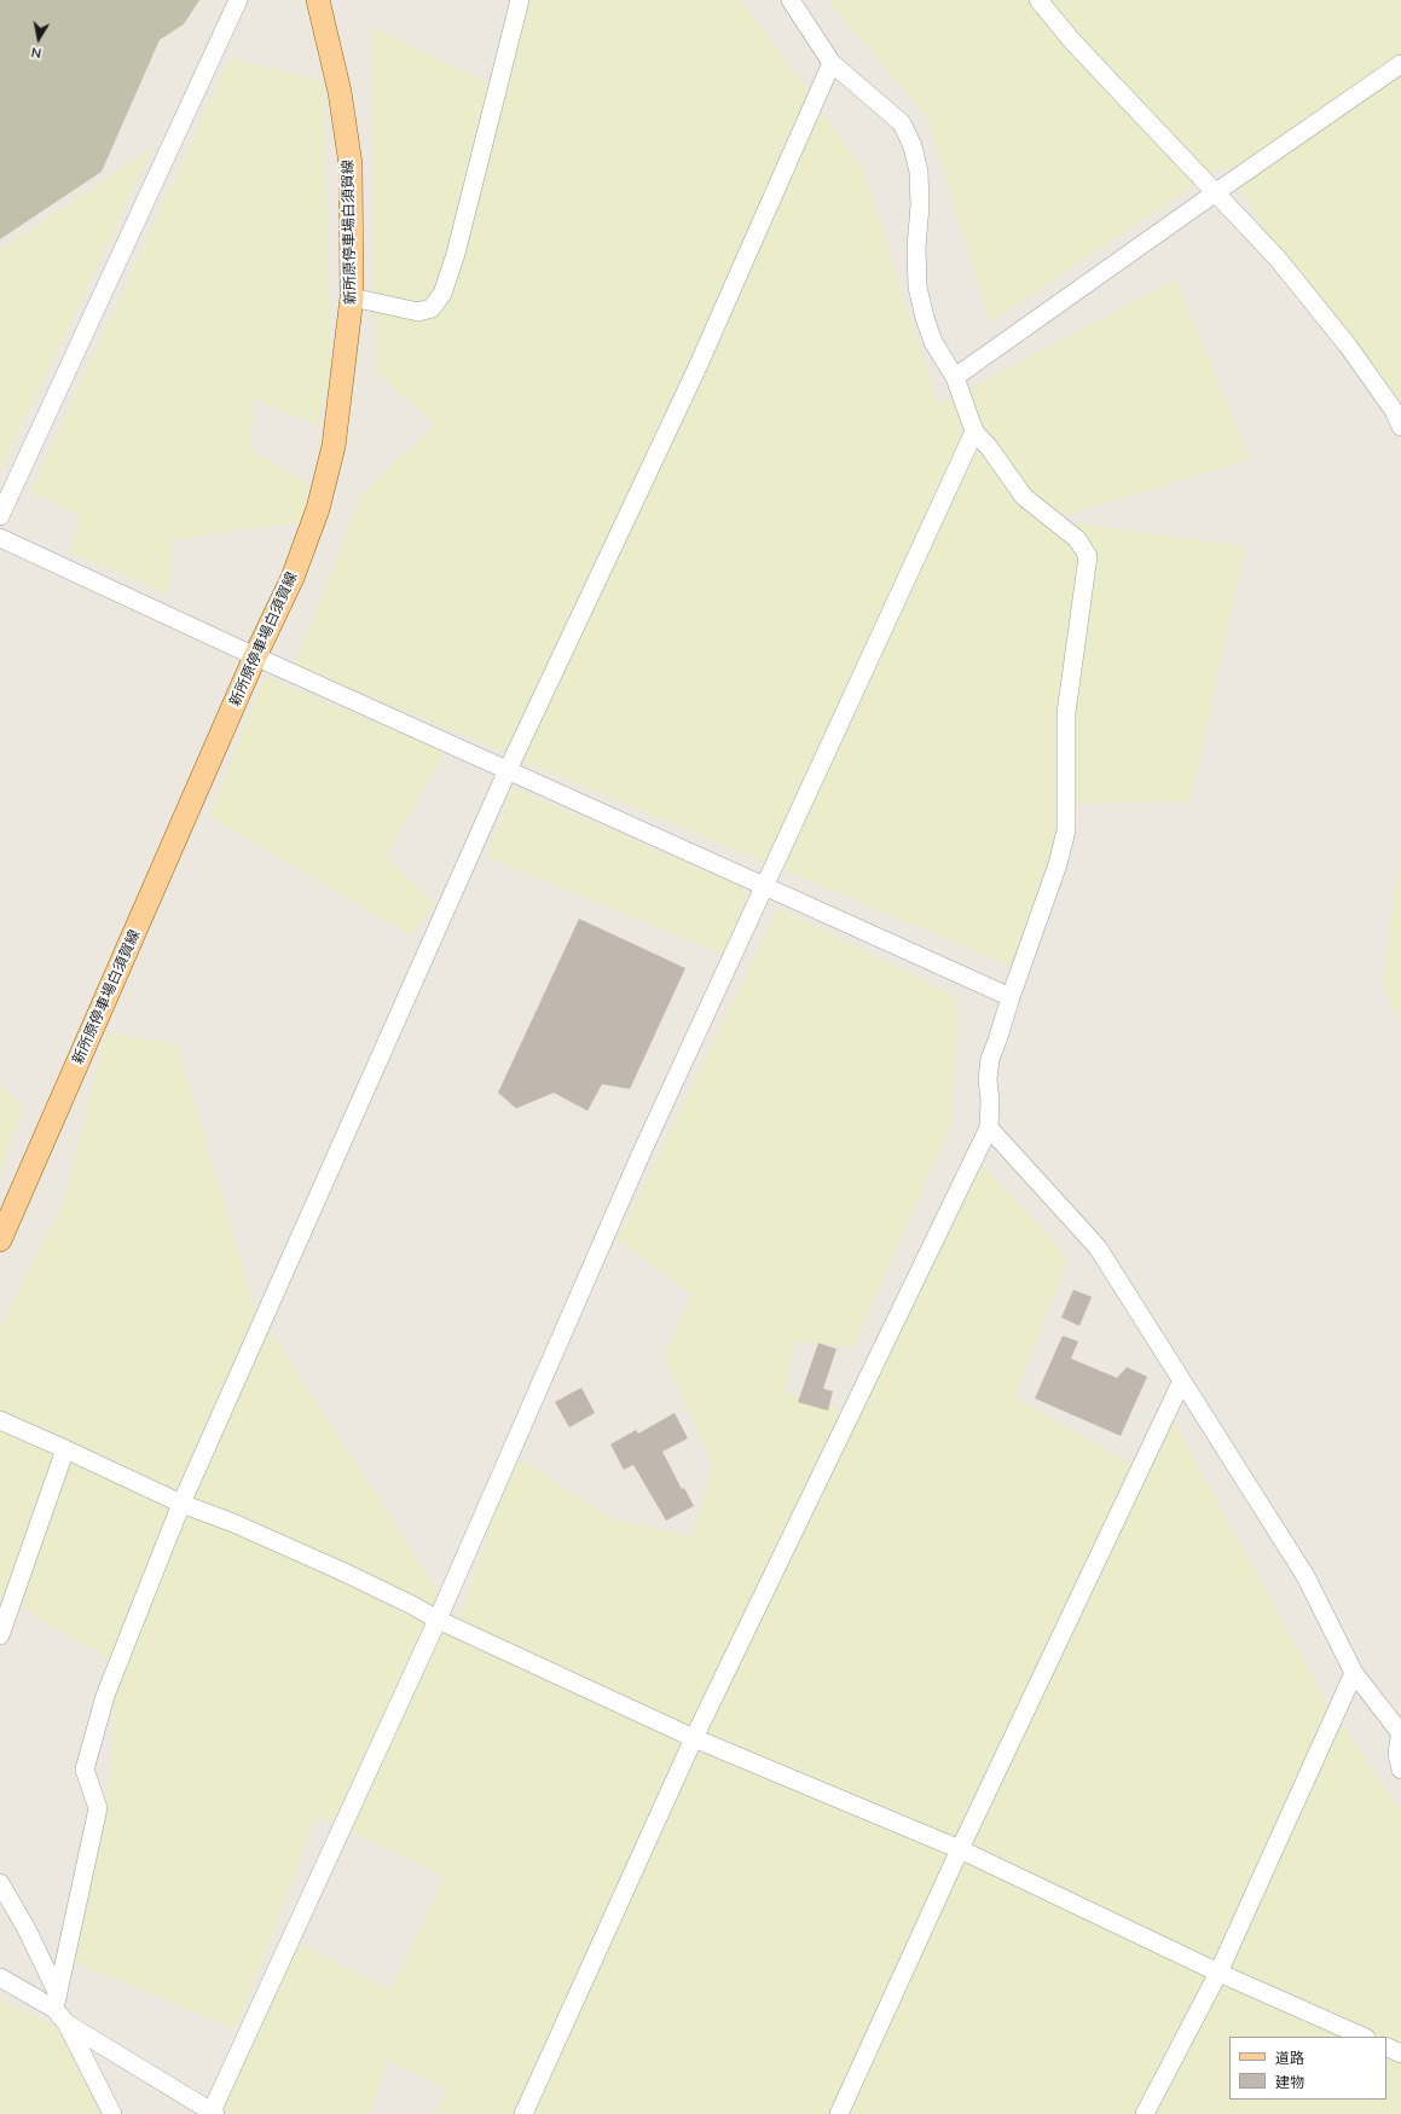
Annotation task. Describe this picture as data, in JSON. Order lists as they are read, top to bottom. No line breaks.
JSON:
{"streets":{"main road":["新所原停車場白須賀線"]},"legend":["道路","建物"],"north":"bottom"}
